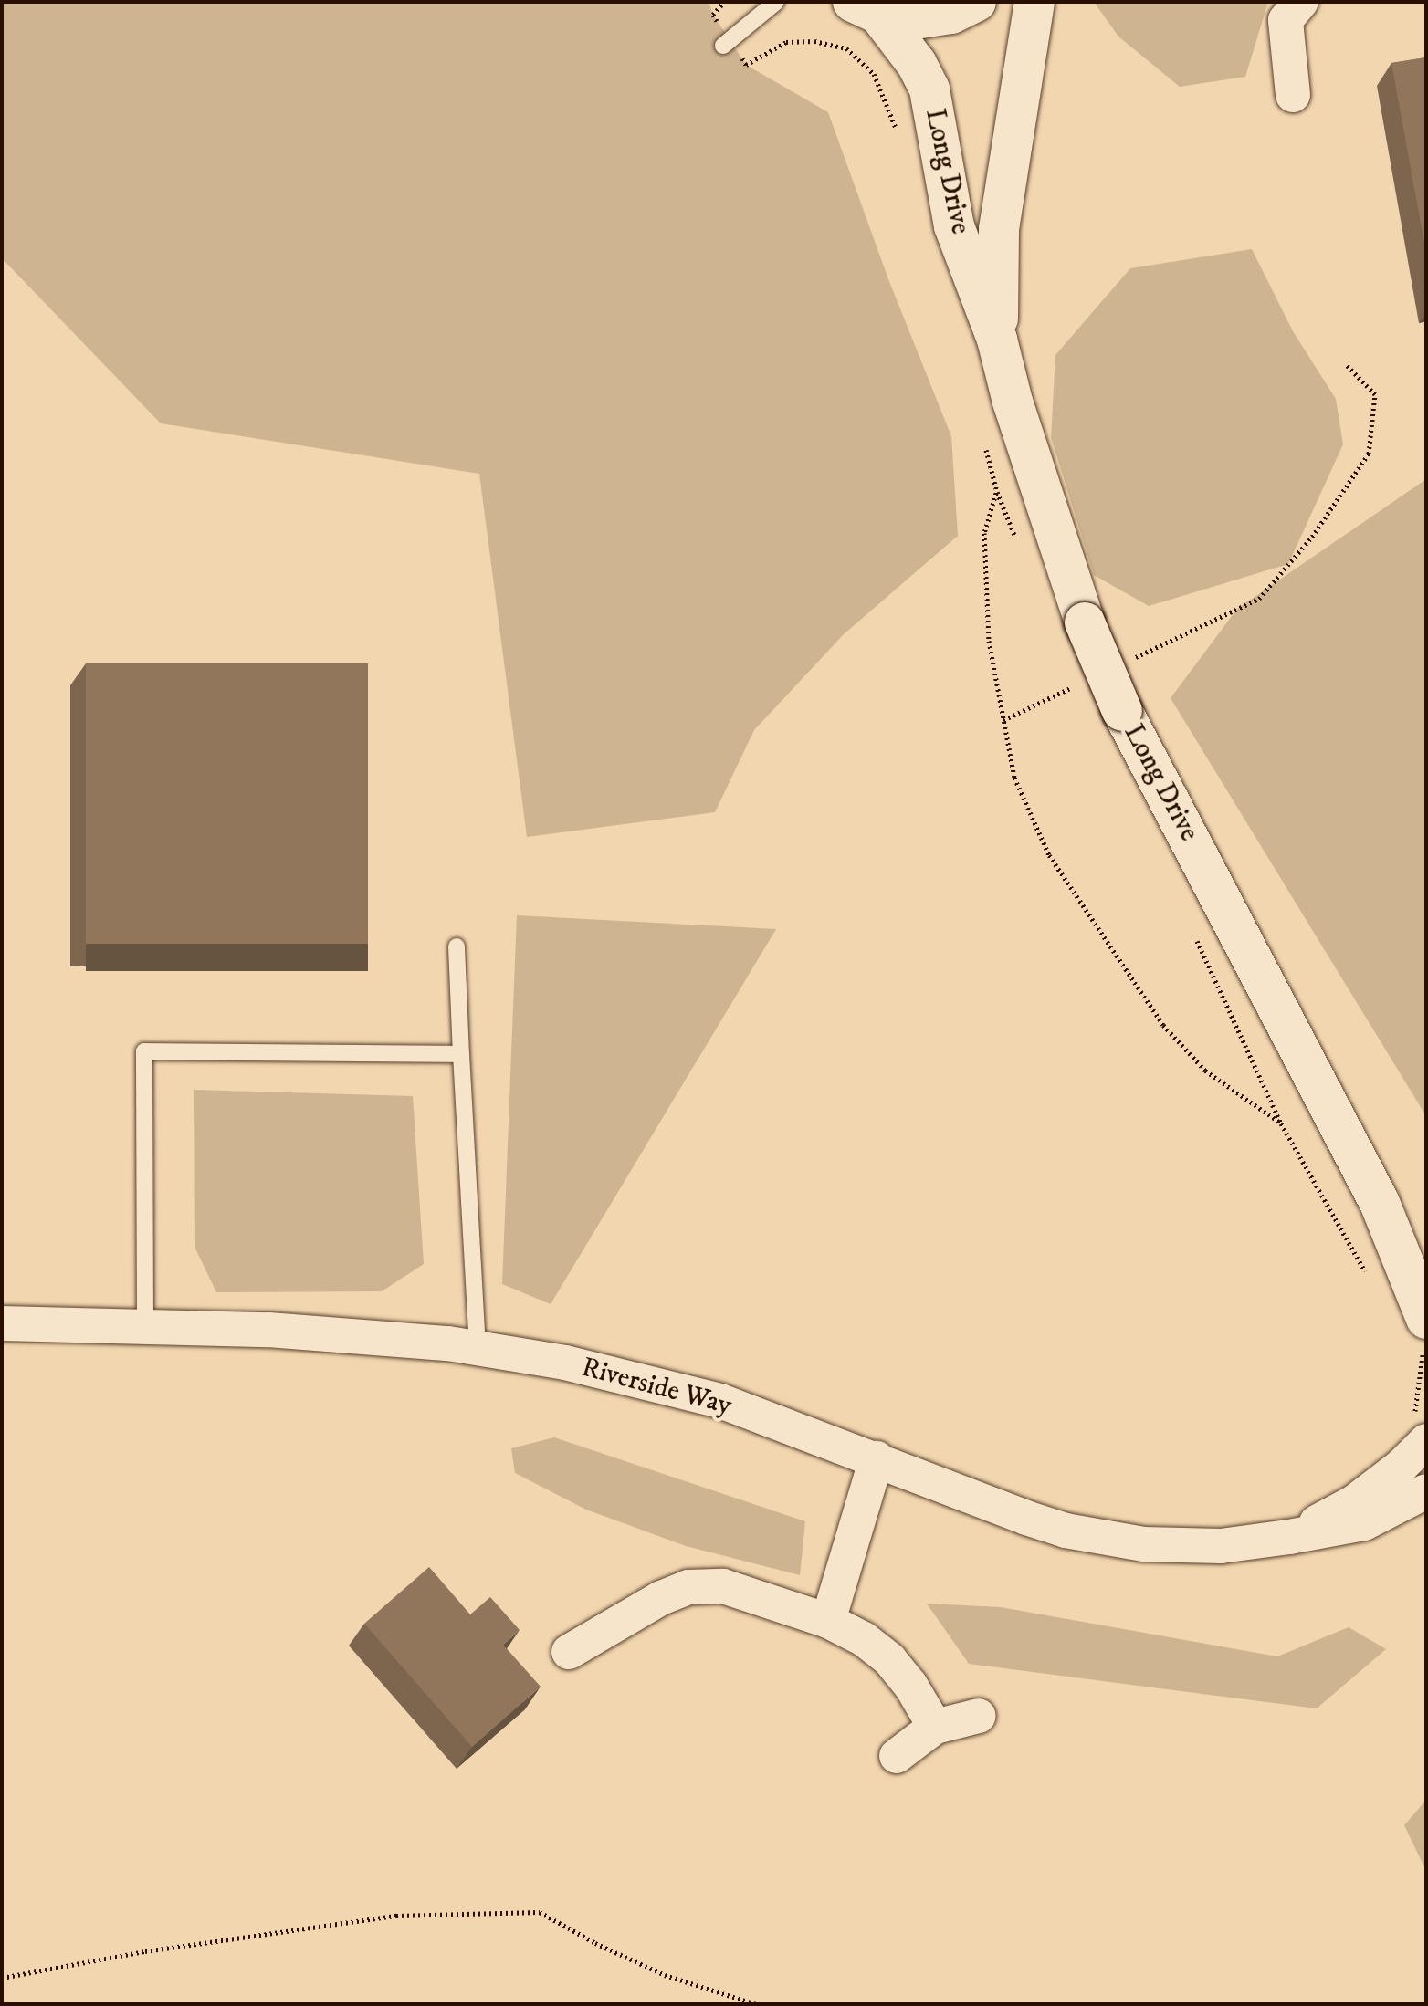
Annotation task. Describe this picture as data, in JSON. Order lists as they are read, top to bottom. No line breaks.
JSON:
{"streets":{"main road":["Long Drive"],"street":["Riverside Way"]}}
